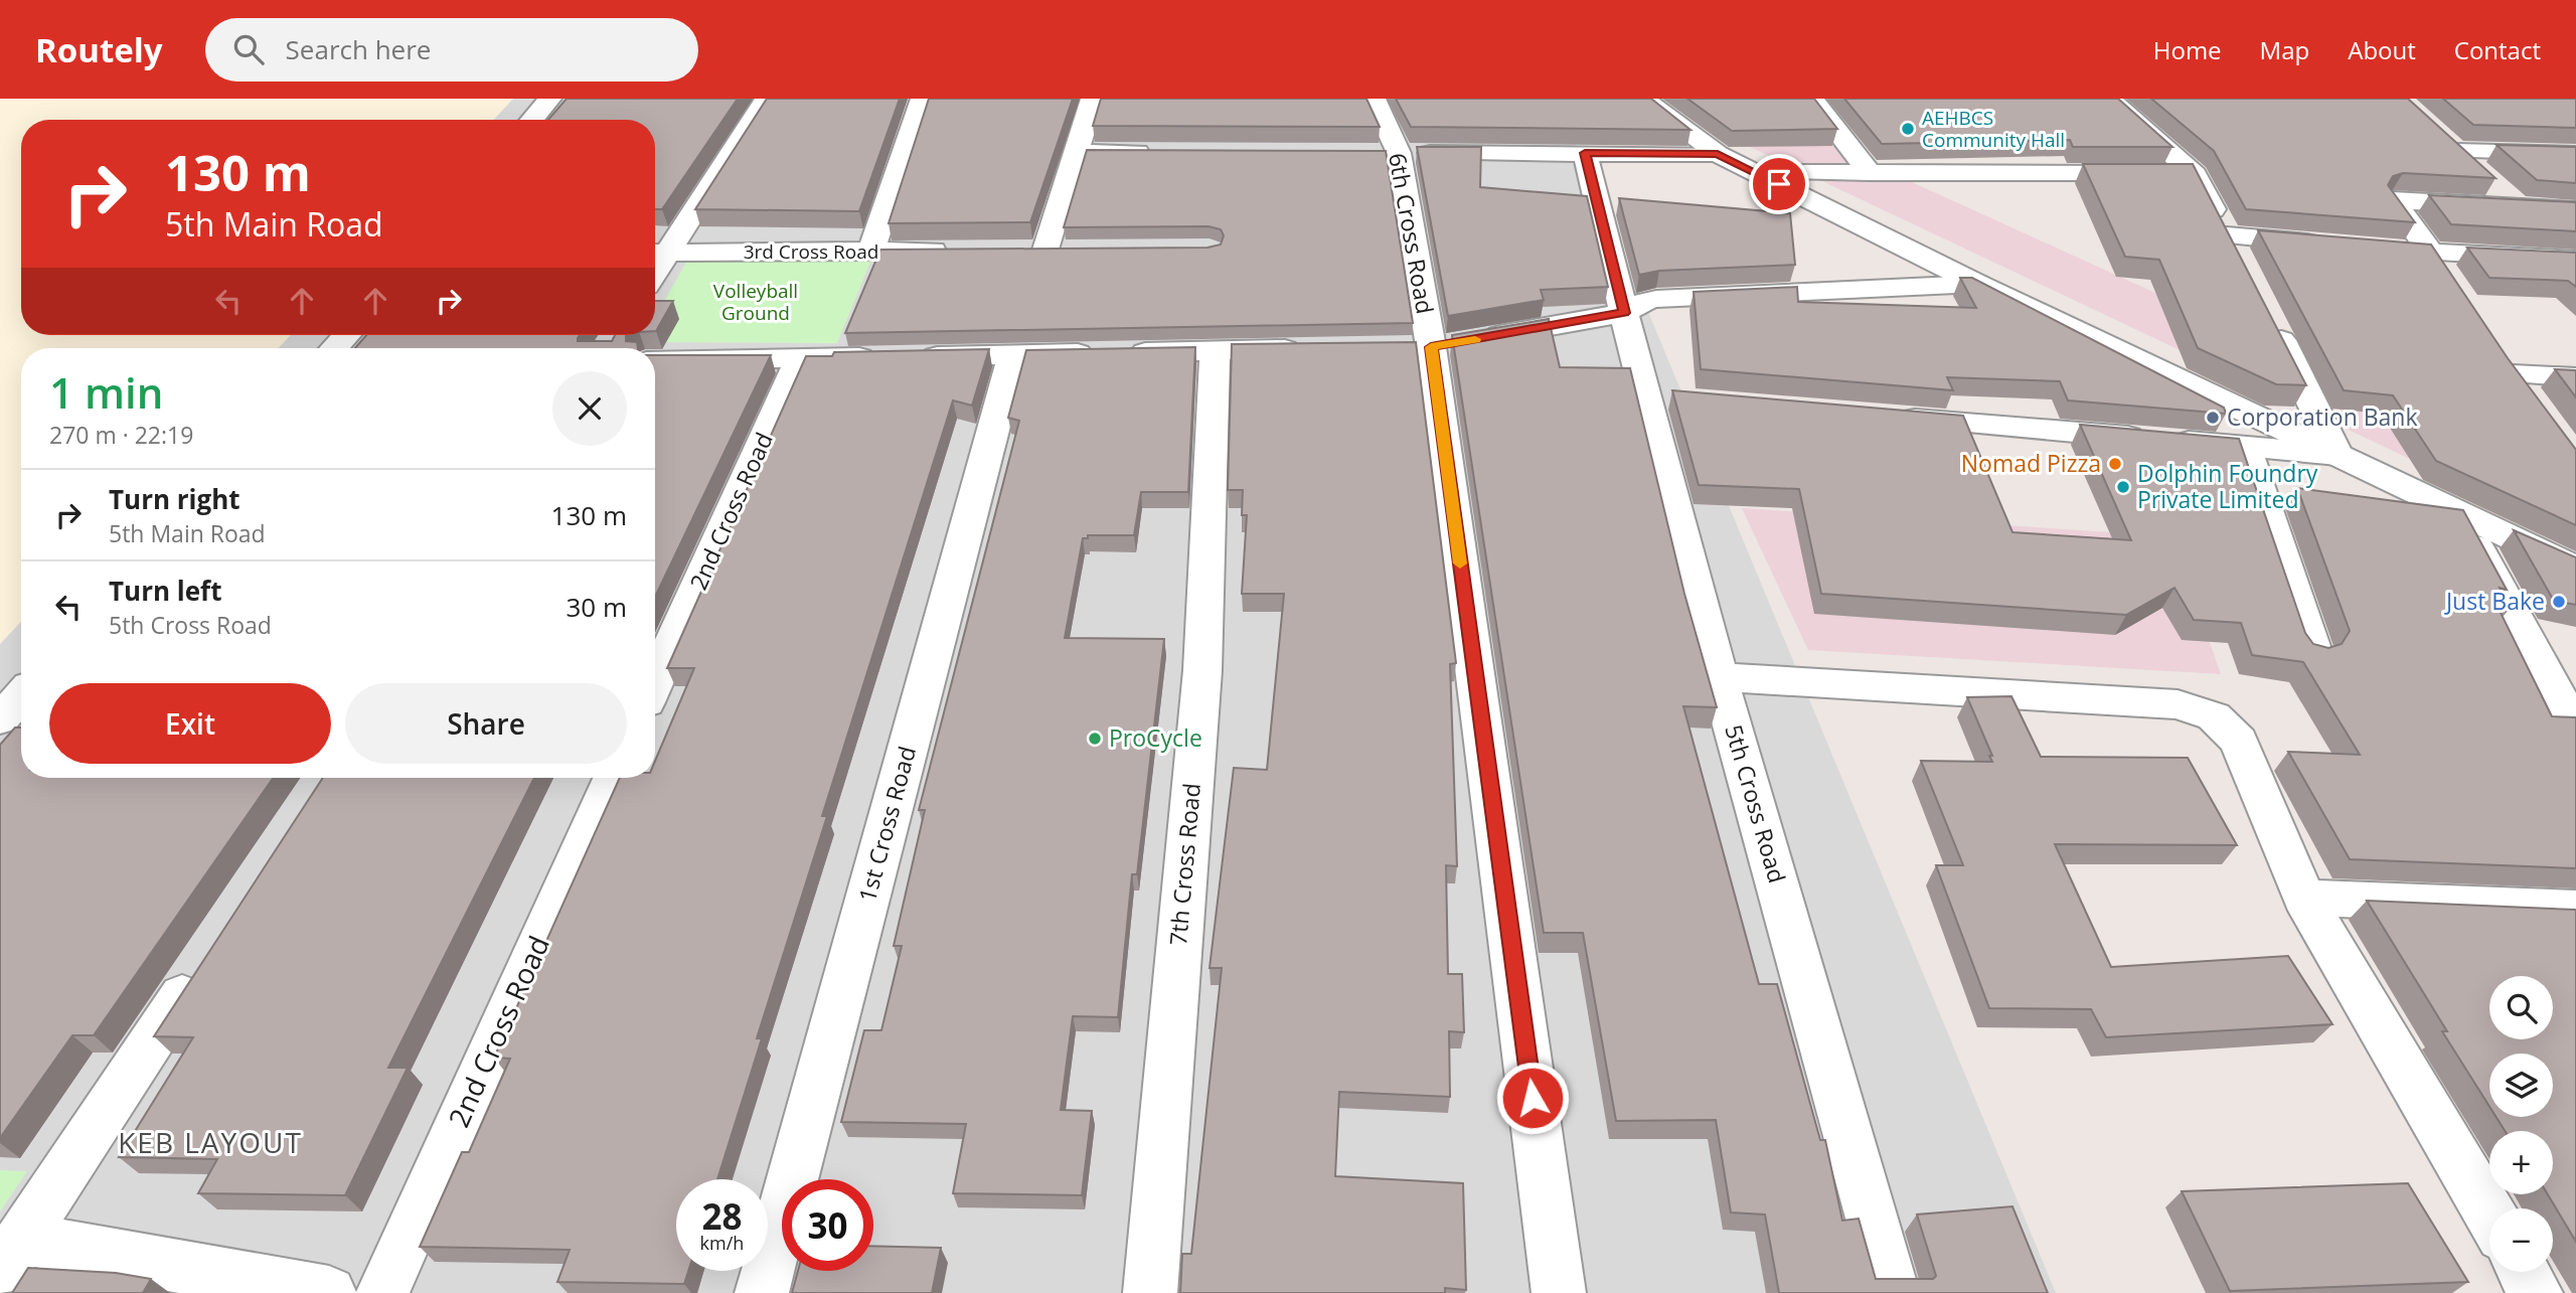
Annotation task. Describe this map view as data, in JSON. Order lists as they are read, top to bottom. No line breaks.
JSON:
{"streets":{"street":["6th Cross Road","3rd Cross Road","2nd Cross Road","5th Cross Road","1st Cross Road","7th Cross Road"]},"districts":["KEB LAYOUT"],"parks":["Volleyball Ground"],"places":["AEHBCS Community Hall","Corporation Bank","Nomad Pizza","Dolphin Foundry Private Limited","Just Bake","ProCycle"],"page":{"header":"Routely","search":"Search here","nav":["Home","Map","About","Contact"],"turn":["130 m","5th Main Road"],"heading":["1 min","270 m · 22:19"],"list":[{"name":"Turn right","note":"5th Main Road","value":"130 m"},{"name":"Turn left","note":"5th Cross Road","value":"30 m"}],"buttons":["Exit","Share"],"map_buttons":["+","−"],"speed":"28 km/h","limit":"30"}}
